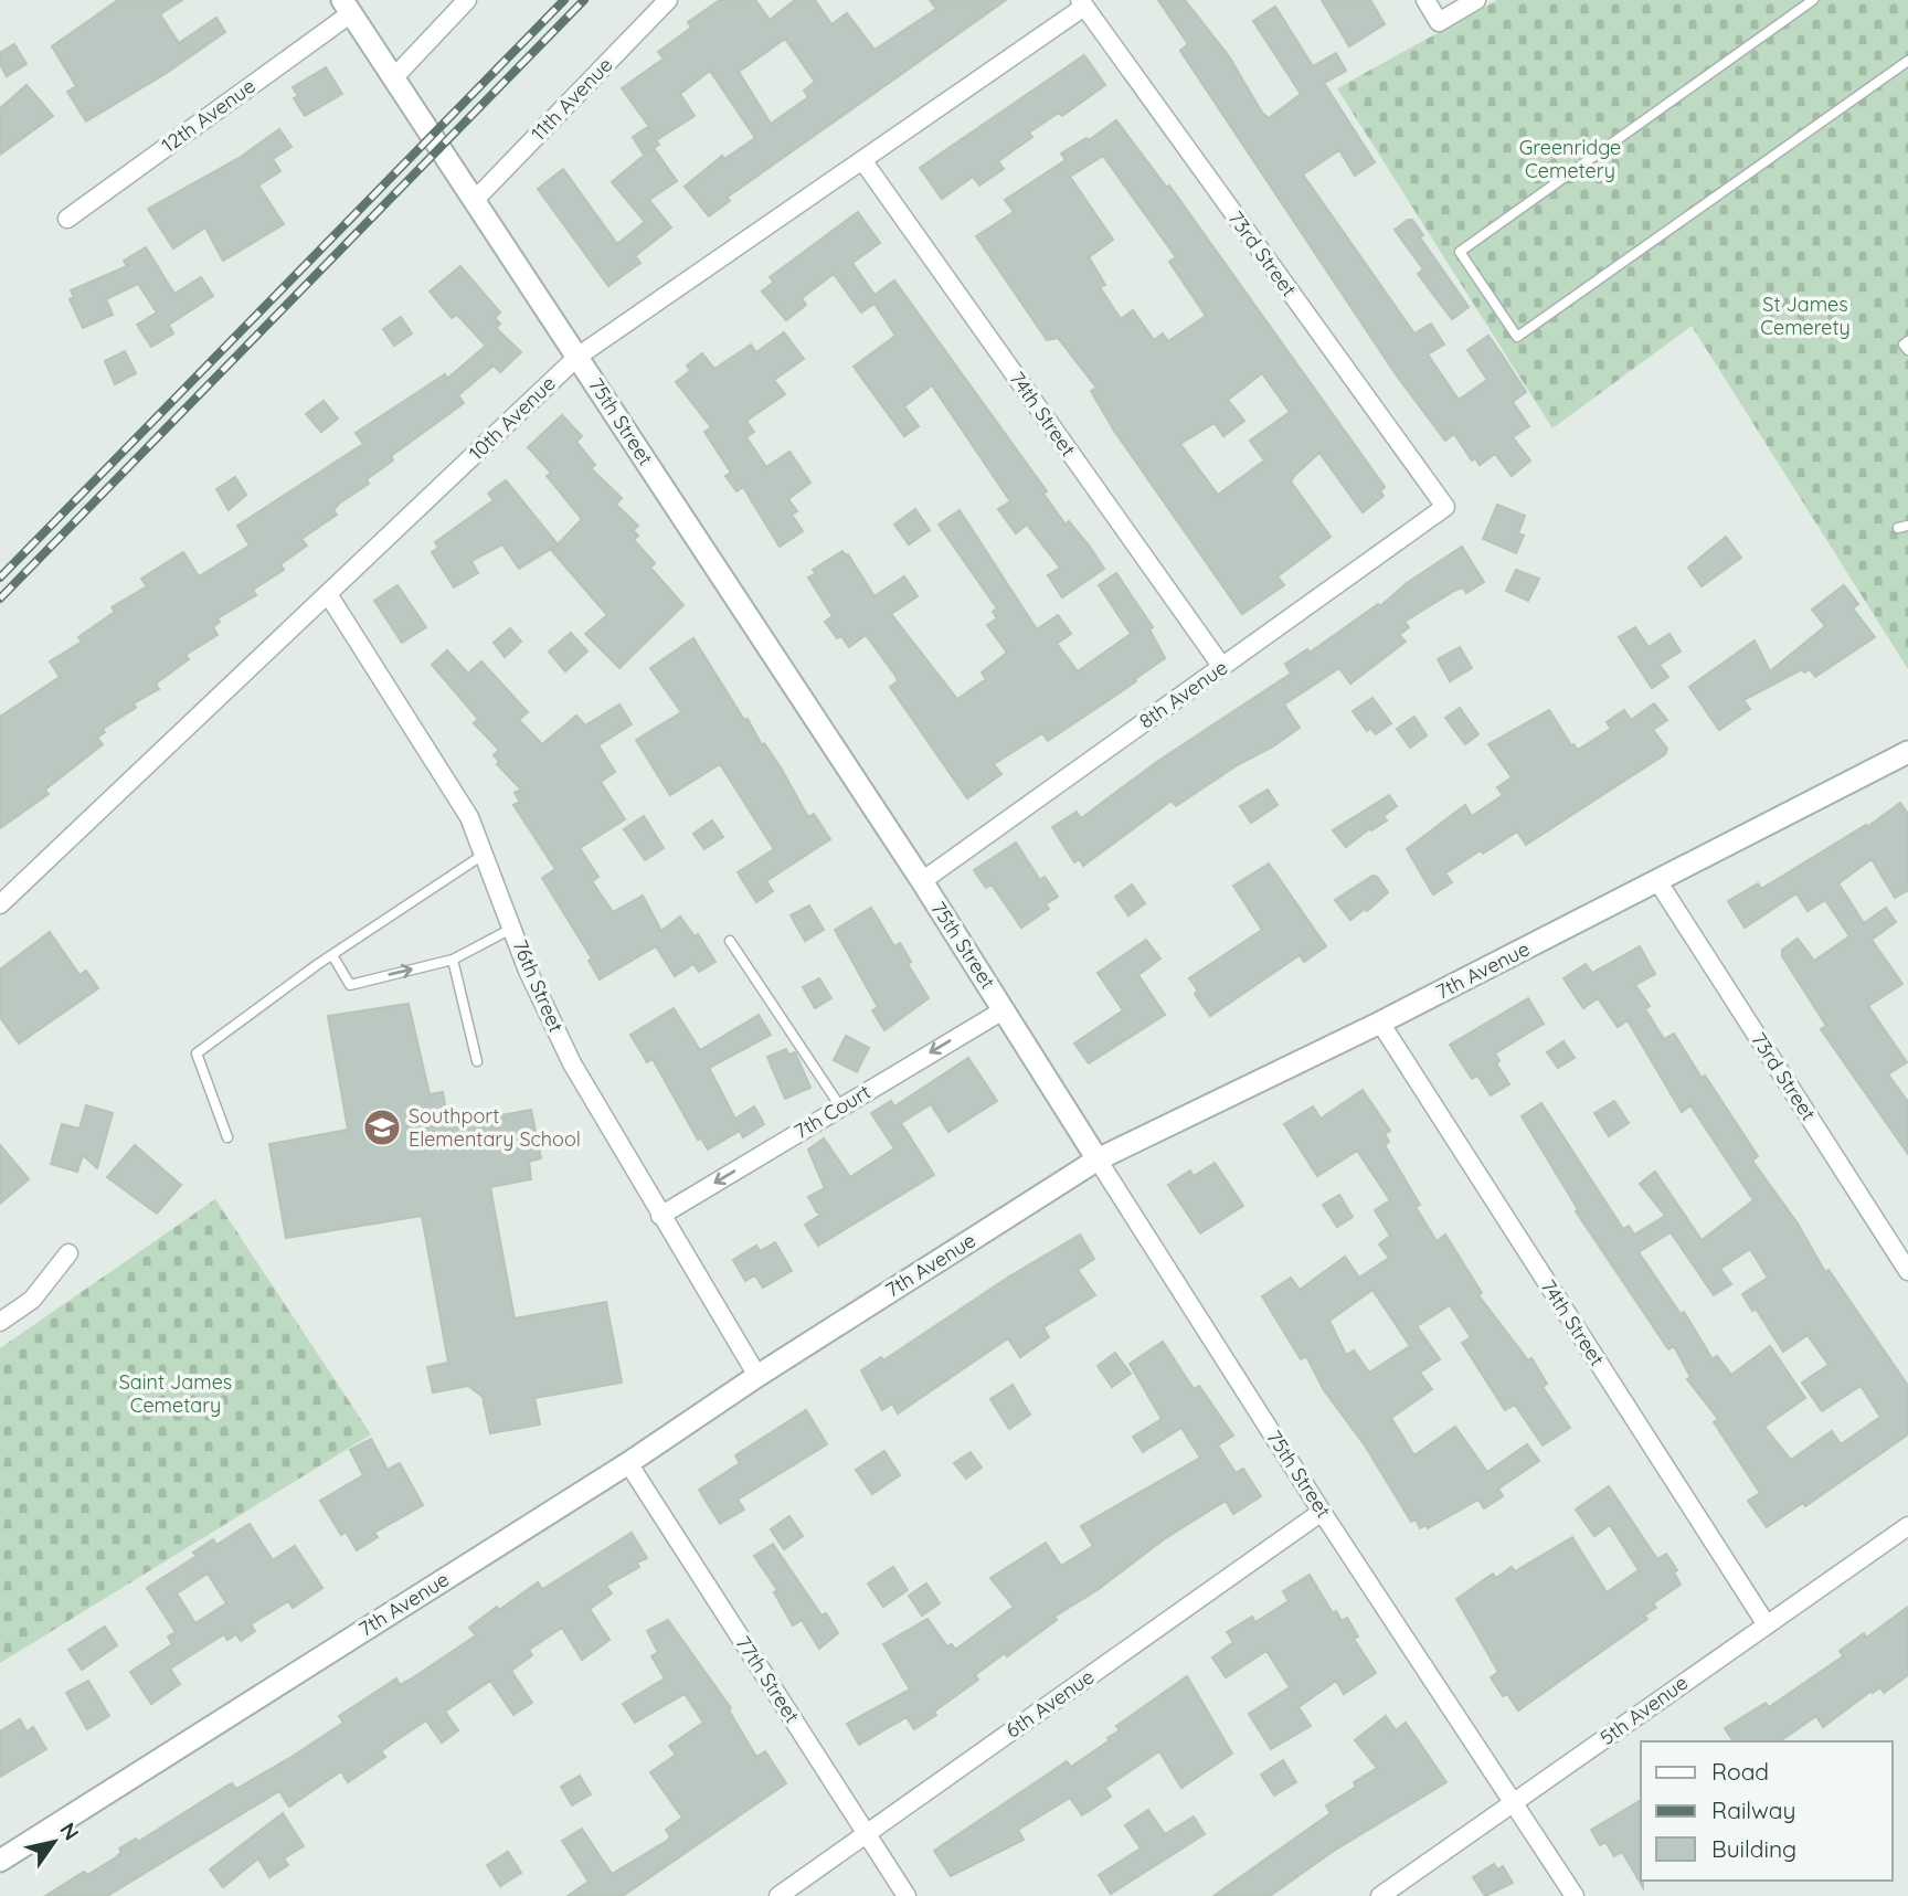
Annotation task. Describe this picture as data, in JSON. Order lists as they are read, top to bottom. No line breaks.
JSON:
{"streets":{"street":["11th Avenue","12th Avenue","73rd Street","74th Street","10th Avenue","75th Street","8th Avenue","7th Avenue","76th Street","7th Court","77th Street","6th Avenue","5th Avenue"]},"crossings":[["11th Avenue","75th Street"],["12th Avenue","75th Street"],["73rd Street","10th Avenue"],["73rd Street","8th Avenue"],["73rd Street","7th Avenue"],["74th Street","10th Avenue"],["74th Street","8th Avenue"],["74th Street","7th Avenue"],["74th Street","5th Avenue"],["10th Avenue","75th Street"],["10th Avenue","76th Street"],["75th Street","8th Avenue"],["75th Street","7th Avenue"],["75th Street","7th Court"],["75th Street","6th Avenue"],["75th Street","5th Avenue"],["7th Avenue","76th Street"],["7th Avenue","77th Street"],["76th Street","7th Court"],["77th Street","6th Avenue"]],"one_way":["7th Court"],"parks":["Greenridge Cemetery","St James Cemerety","Saint James Cemetary"],"places":{"school or university":["Southport Elementary School"]},"legend":["Road","Railway","Building"],"north":"top right"}
